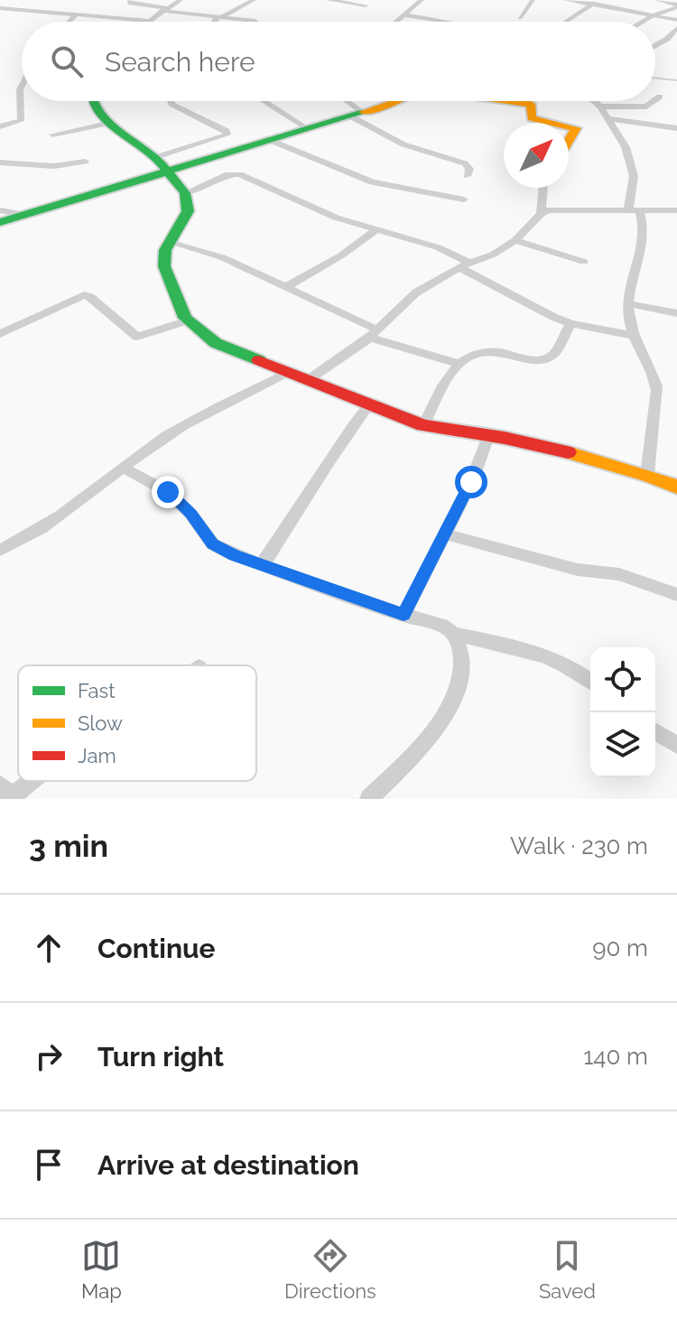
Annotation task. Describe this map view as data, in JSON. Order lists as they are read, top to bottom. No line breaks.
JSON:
{"legend":["Fast","Slow","Jam"],"north":"top right","page":{"search":"Search here","heading":["3 min","Walk · 230 m"],"list":[["Continue","90 m"],["Turn right","140 m"],"Arrive at destination"],"nav":["Map","Directions","Saved"]}}
